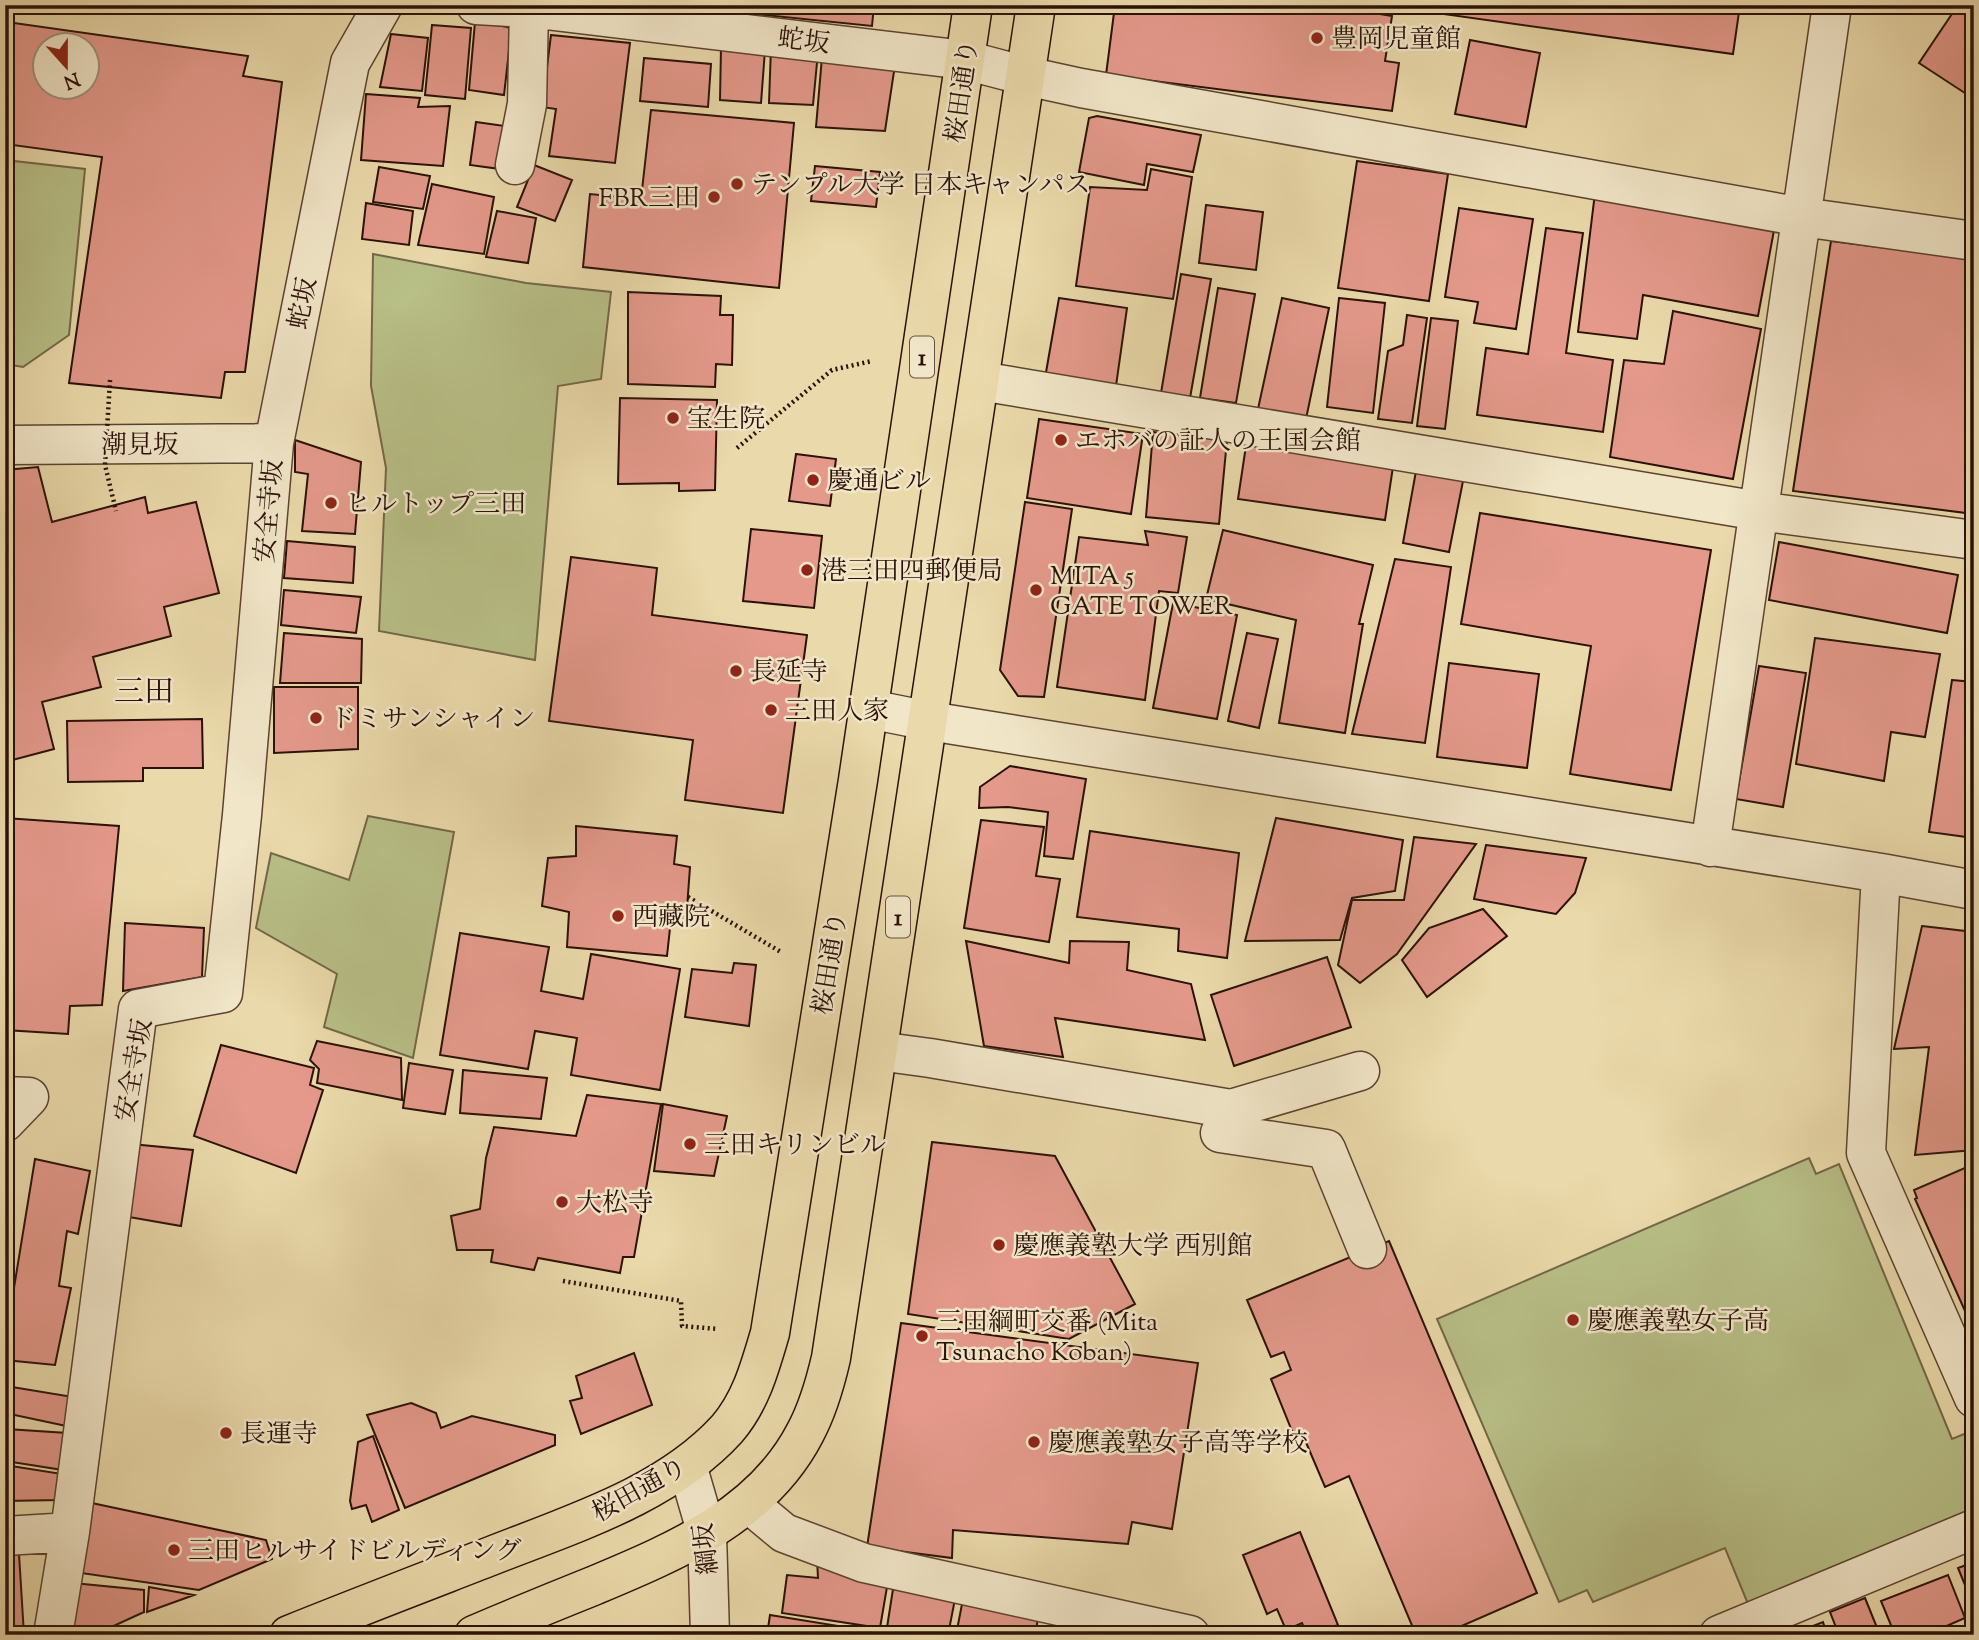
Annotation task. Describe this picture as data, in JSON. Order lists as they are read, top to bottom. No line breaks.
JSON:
{"streets":{"highway":["桜田通り","1"],"street":["蛇坂","潮見坂","安全寺坂","綱坂"]},"crossings":[["蛇坂","桜田通り"],["蛇坂","1"],["蛇坂","潮見坂"],["蛇坂","安全寺坂"],["桜田通り","綱坂"],["1","綱坂"],["潮見坂","安全寺坂"]],"districts":["三田"],"places":["豊岡児童館","テンプル大学 日本キャンパス","FBR三田","宝生院","エホバの証人の王国会館","慶通ビル","ヒルトップ三田","港三田四郵便局","MITA 5 GATE TOWER","長延寺","三田人家","ドミサンシャイン","西藏院","三田キリンビル","大松寺","慶應義塾大学 西別館","慶應義塾女子高","三田綱町交番 (Mita Tsunacho Koban)","長運寺","慶應義塾女子高等学校","三田ヒルサイドビルディング"],"north":"bottom"}
